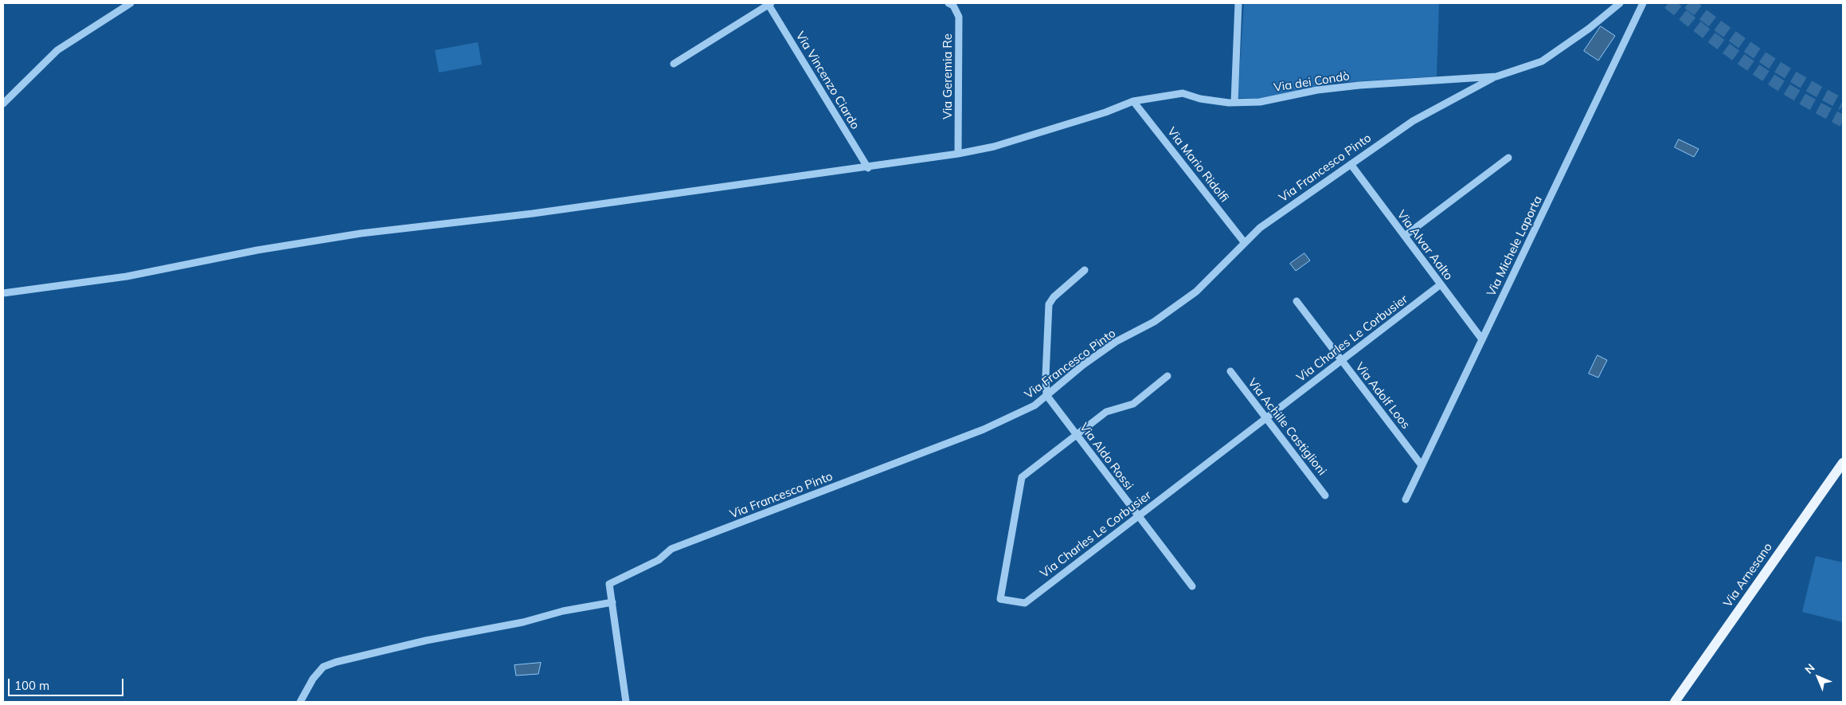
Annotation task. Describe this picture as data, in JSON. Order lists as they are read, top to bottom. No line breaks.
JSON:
{"streets":{"main road":["Via Arnesano"],"street":["Via Geremia Re","Via Vincenzo Ciardo","Via dei Condò","Via Mario Ridolfi","Via Francesco Pinto","Via Alvar Aalto","Via Michele Laporta","Via Charles Le Corbusier","Via Adolf Loos","Via Achille Castiglioni","Via Aldo Rossi"]},"crossings":[["Via Geremia Re","Via dei Condò"],["Via Vincenzo Ciardo","Via dei Condò"],["Via dei Condò","Via Mario Ridolfi"],["Via dei Condò","Via Francesco Pinto"],["Via Mario Ridolfi","Via Francesco Pinto"],["Via Francesco Pinto","Via Alvar Aalto"],["Via Francesco Pinto","Via Aldo Rossi"],["Via Alvar Aalto","Via Michele Laporta"],["Via Alvar Aalto","Via Charles Le Corbusier"],["Via Michele Laporta","Via Adolf Loos"],["Via Charles Le Corbusier","Via Adolf Loos"],["Via Charles Le Corbusier","Via Achille Castiglioni"],["Via Charles Le Corbusier","Via Aldo Rossi"]],"scale_bar":"100 m","north":"top left"}
